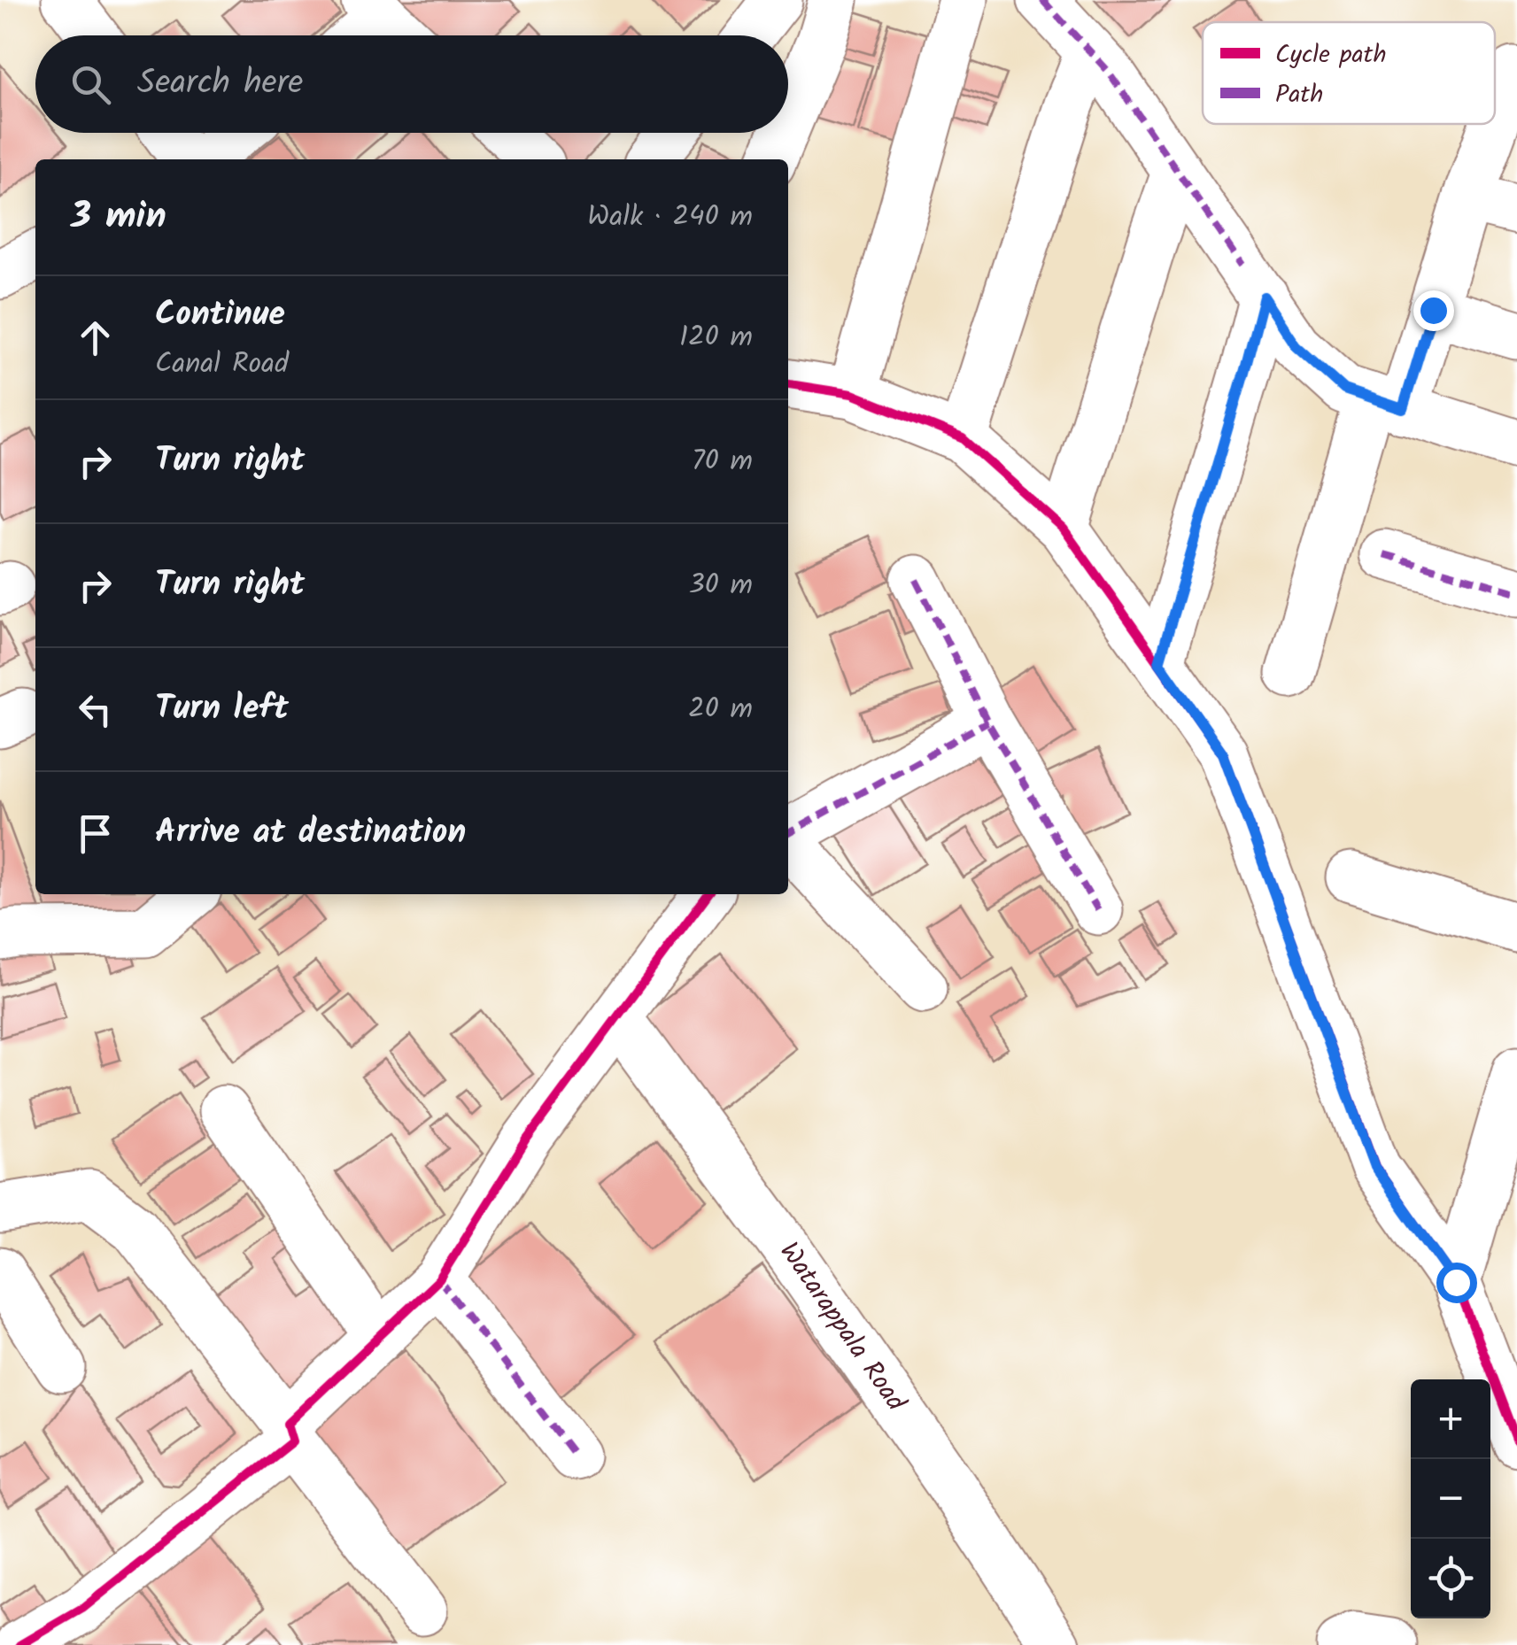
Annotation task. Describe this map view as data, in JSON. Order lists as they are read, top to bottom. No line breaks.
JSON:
{"streets":{"street":["Watarappala Road"]},"legend":["Cycle path","Path"],"page":{"search":"Search here","heading":["3 min","Walk · 240 m"],"list":[["Continue","Canal Road","120 m"],["Turn right","70 m"],["Turn right","30 m"],["Turn left","20 m"],"Arrive at destination"],"map_buttons":["+","−"]}}
